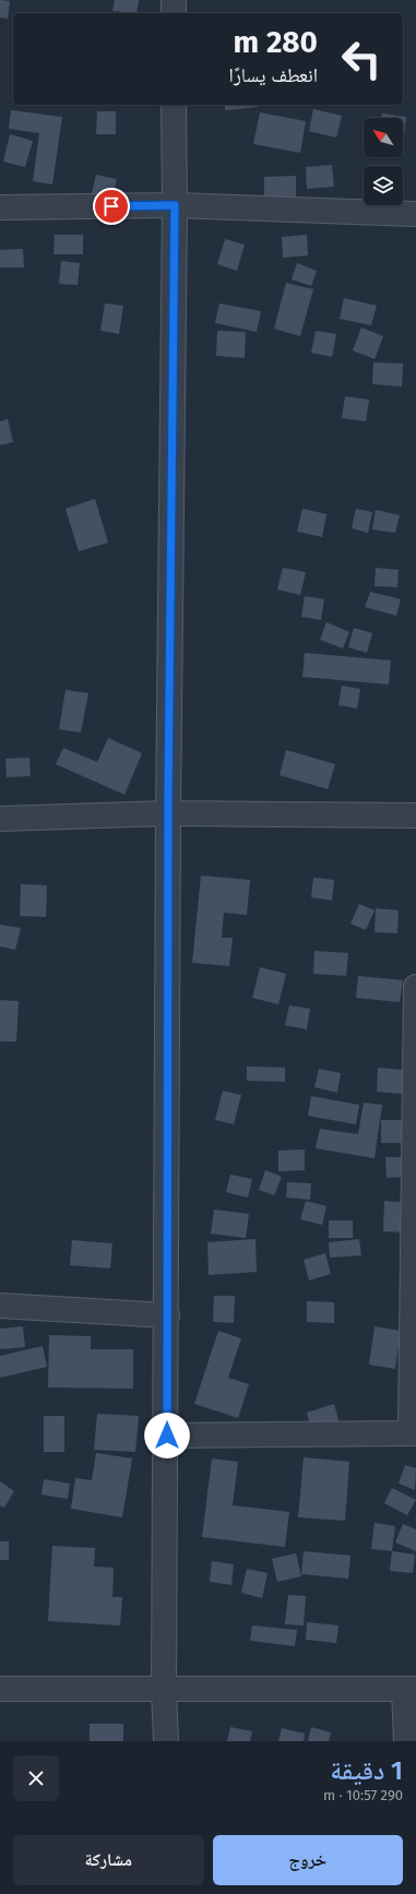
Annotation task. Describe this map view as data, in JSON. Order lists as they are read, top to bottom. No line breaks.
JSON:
{"north":"top left","page":{"turn":["280 m","انعطف يسارًا"],"heading":["1 دقيقة","290 m · 10:57"],"buttons":["خروج","مشاركة"]}}
